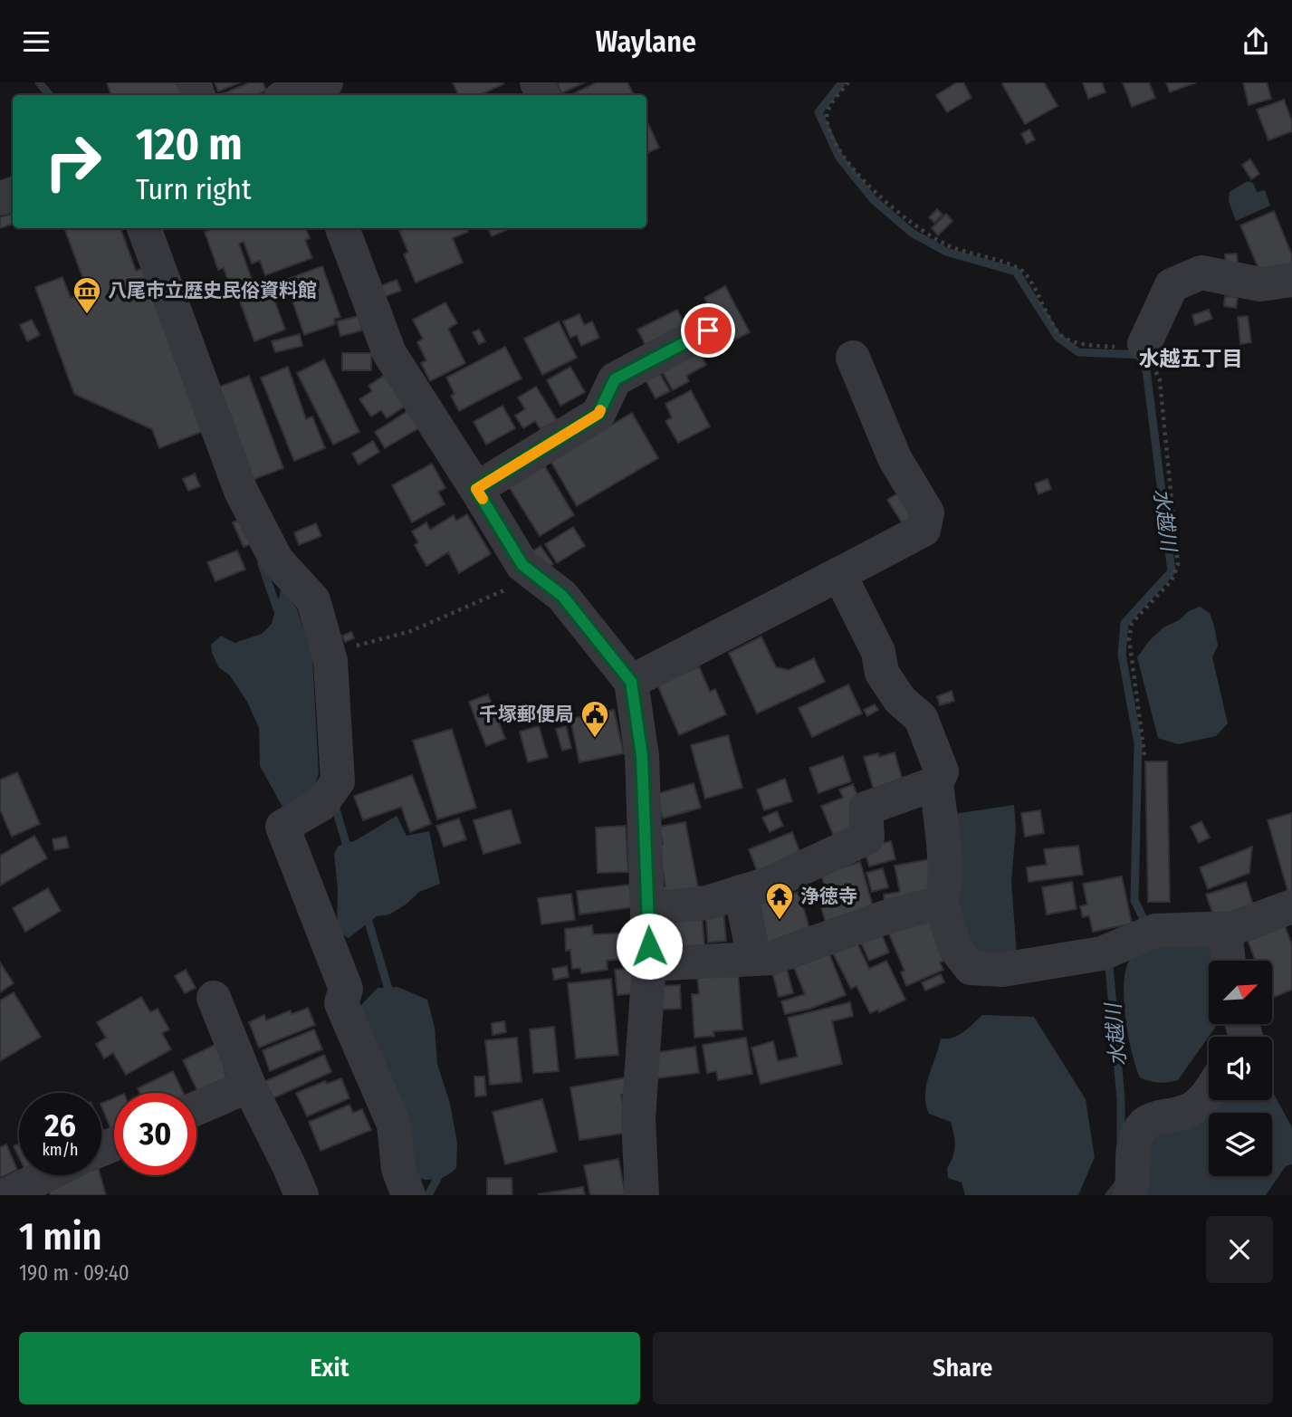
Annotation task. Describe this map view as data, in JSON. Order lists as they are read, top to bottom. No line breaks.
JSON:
{"districts":["水越五丁目"],"water":["水越川"],"places":{"museum":["八尾市立歴史民俗資料館"],"public building":["千塚郵便局"],"temple":["浄徳寺"]},"north":"top right","page":{"header":"Waylane","turn":["120 m","Turn right"],"speed":"26 km/h","limit":"30","heading":["1 min","190 m · 09:40"],"buttons":["Exit","Share"]}}
